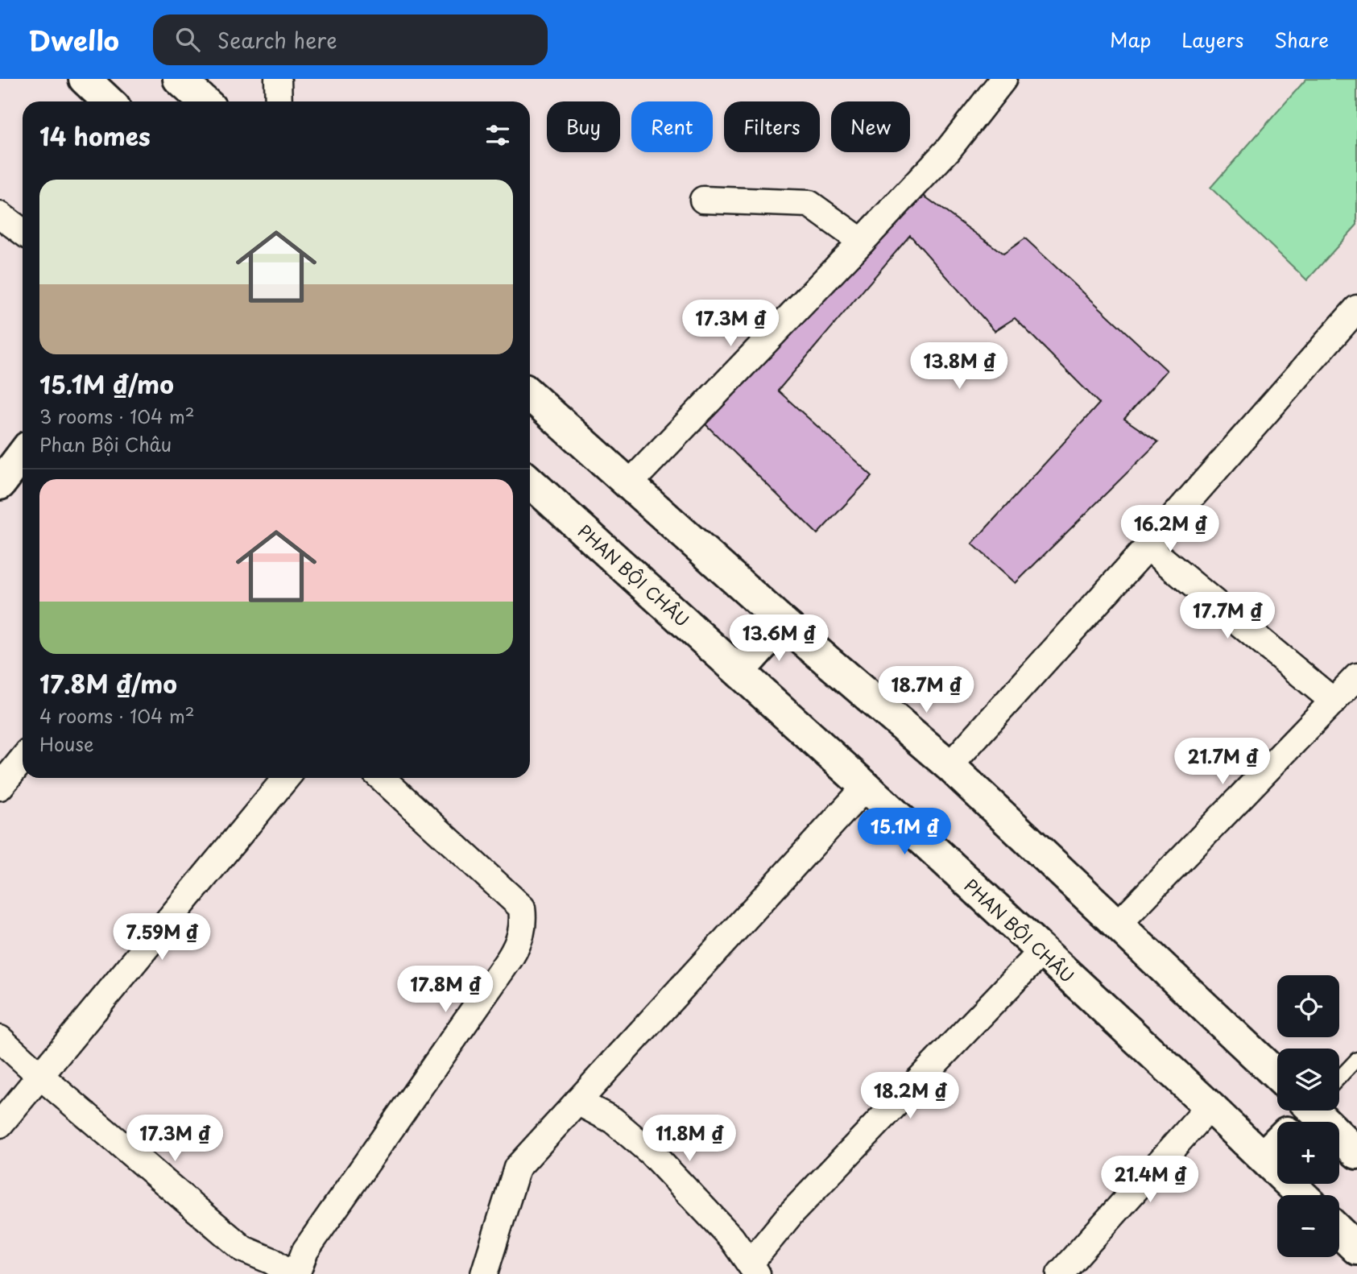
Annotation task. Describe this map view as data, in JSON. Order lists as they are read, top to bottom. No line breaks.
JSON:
{"streets":{"main road":["PHAN BỘI CHÂU"]},"page":{"header":"Dwello","search":"Search here","nav":["Map","Layers","Share"],"chip":["Buy","Rent","Filters","New"],"heading":"14 homes","list":[{"name":"15.1M ₫/mo","note":"3 rooms · 104 m² · Phan Bội Châu"},{"name":"17.8M ₫/mo","note":"4 rooms · 104 m² · House"}],"price":["17.3M ₫","13.8M ₫","16.2M ₫","17.7M ₫","13.6M ₫","18.7M ₫","21.7M ₫","15.1M ₫","7.59M ₫","17.8M ₫","18.2M ₫","17.3M ₫","11.8M ₫","21.4M ₫"],"map_buttons":["+","−"]}}
